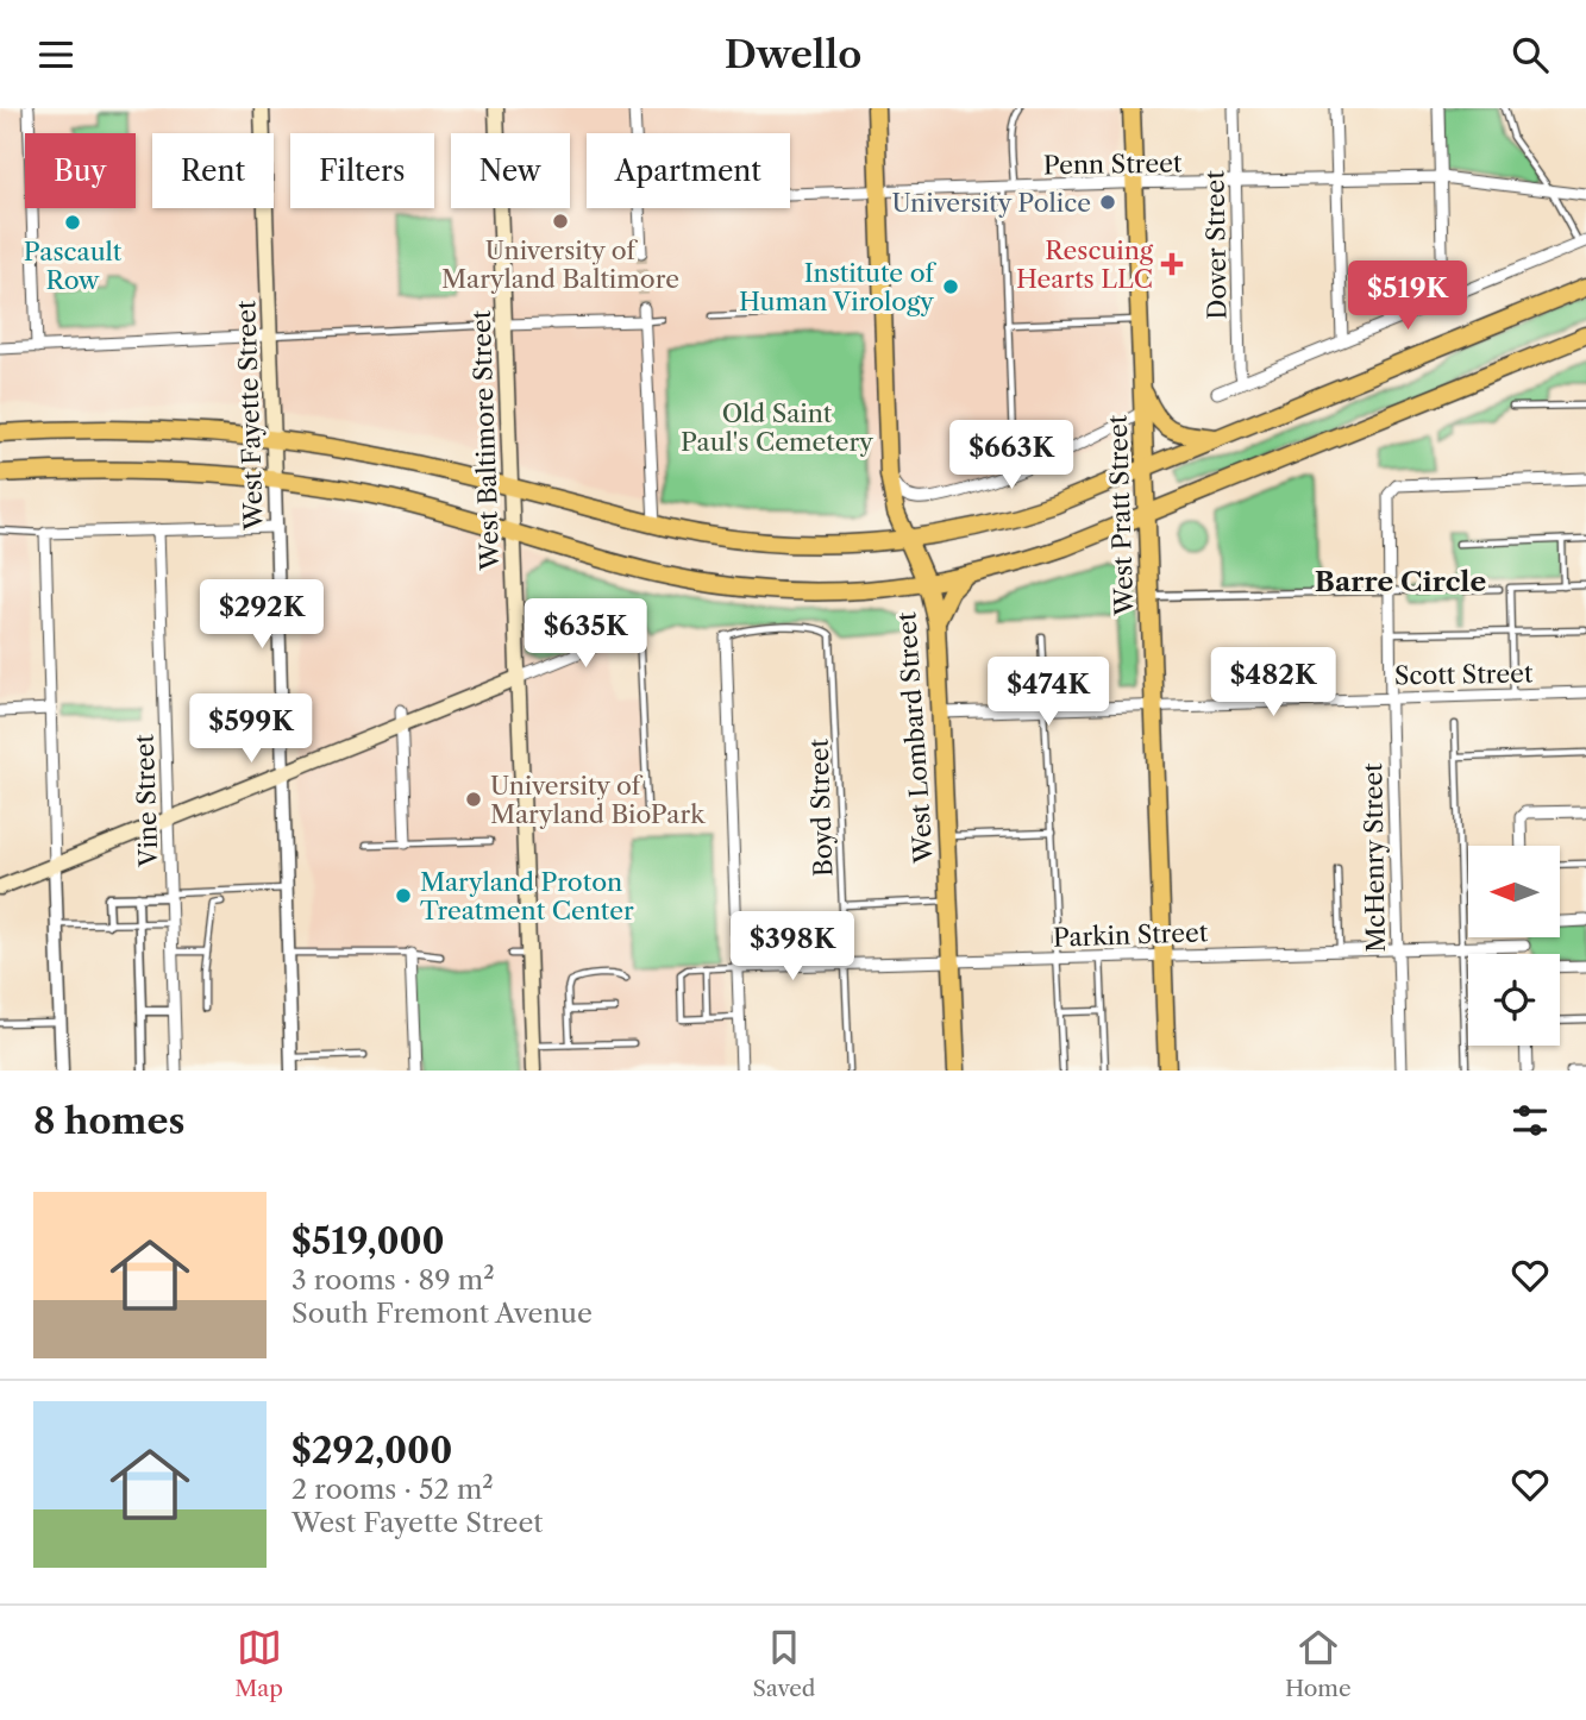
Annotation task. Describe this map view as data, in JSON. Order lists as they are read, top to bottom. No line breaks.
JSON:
{"streets":{"main road":["West Fayette Street","West Baltimore Street","West Pratt Street","West Lombard Street"],"street":["Penn Street","Dover Street","Scott Street","Vine Street","McHenry Street","Parkin Street"],"lane":["Boyd Street"]},"crossings":[["Penn Street","Dover Street"],["Penn Street","West Pratt Street"],["Penn Street","West Lombard Street"],["West Pratt Street","Scott Street"],["West Pratt Street","Parkin Street"],["Scott Street","West Lombard Street"],["Scott Street","McHenry Street"],["West Lombard Street","Parkin Street"],["Boyd Street","Parkin Street"],["McHenry Street","Parkin Street"]],"districts":["Barre Circle"],"parks":["Old Saint Paul's Cemetery"],"places":{"other":["University Police","University of Maryland Baltimore","Pascault Row","Institute of Human Virology","University of Maryland BioPark","Maryland Proton Treatment Center"],"health":["Rescuing Hearts LLC"]},"north":"left","page":{"header":"Dwello","chip":["Buy","Rent","Filters","New","Apartment"],"price":["$519K","$663K","$292K","$635K","$482K","$474K","$599K","$398K"],"heading":"8 homes","list":[{"name":"$519,000","note":"3 rooms · 89 m² · South Fremont Avenue"},{"name":"$292,000","note":"2 rooms · 52 m² · West Fayette Street"}],"tabs":["Map","Saved","Home"]}}
